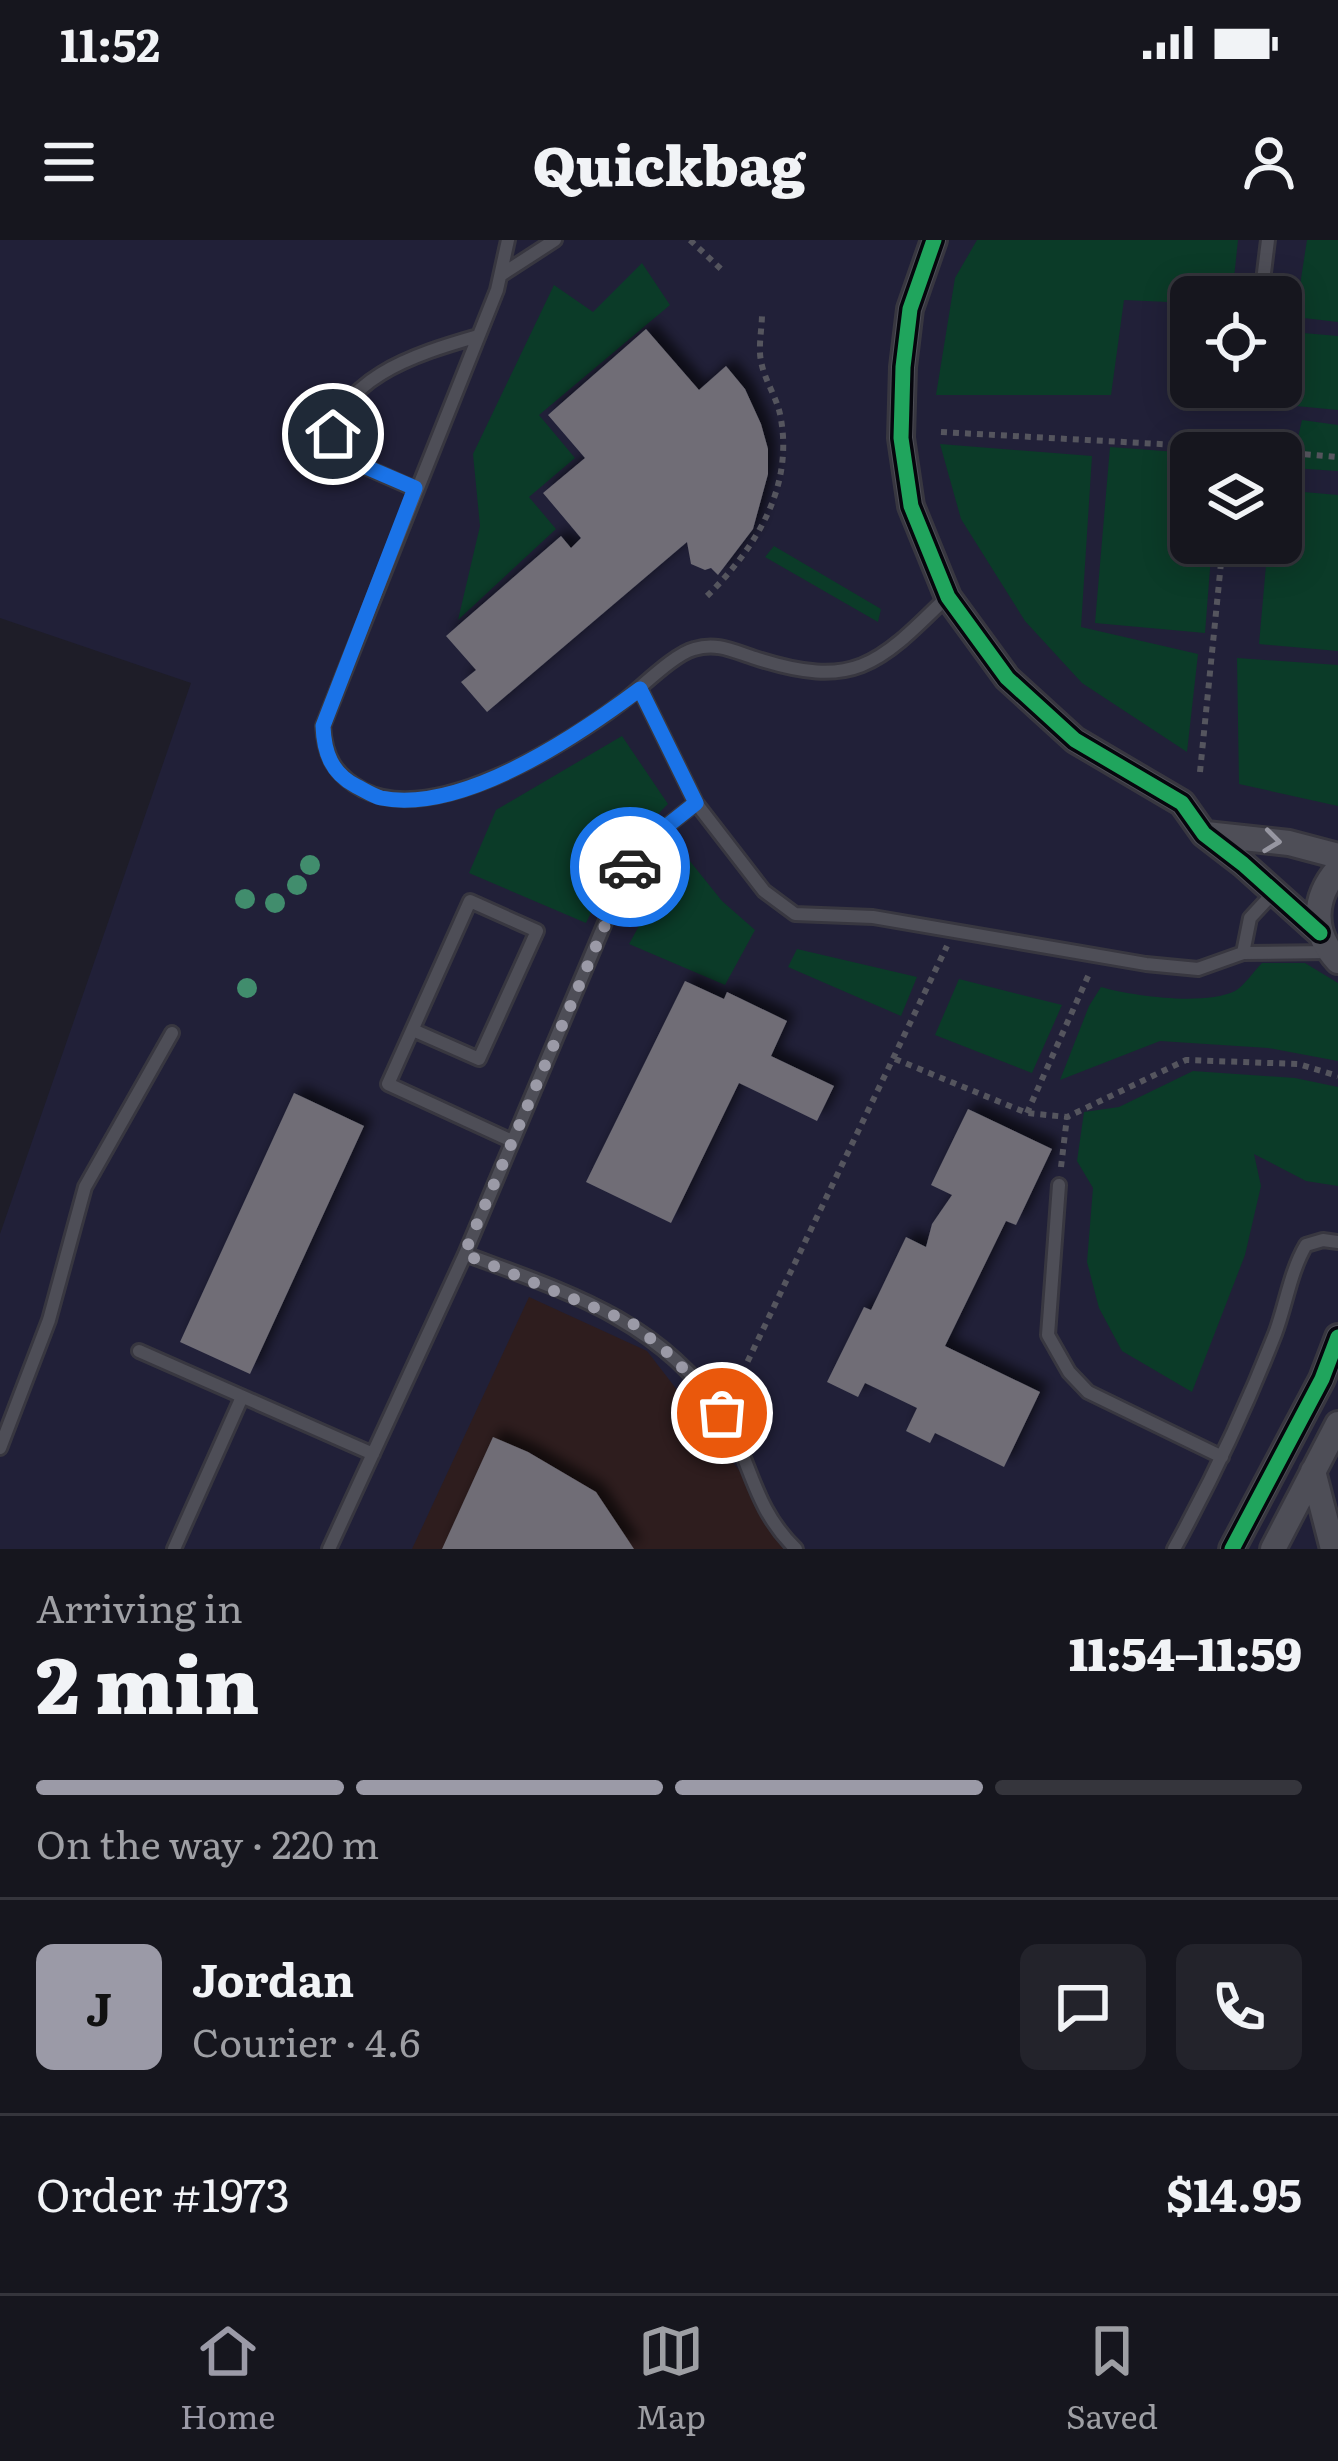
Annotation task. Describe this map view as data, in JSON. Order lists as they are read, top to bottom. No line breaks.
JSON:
{"page":{"status":"11:52","header":"Quickbag","heading":["2 min","Arriving in","11:54–11:59"],"panel":["Jordan","Courier · 4.6","Order #1973","$14.95"],"bar":"On the way · 220 m","round":"J","tabs":["Home","Map","Saved"]}}
